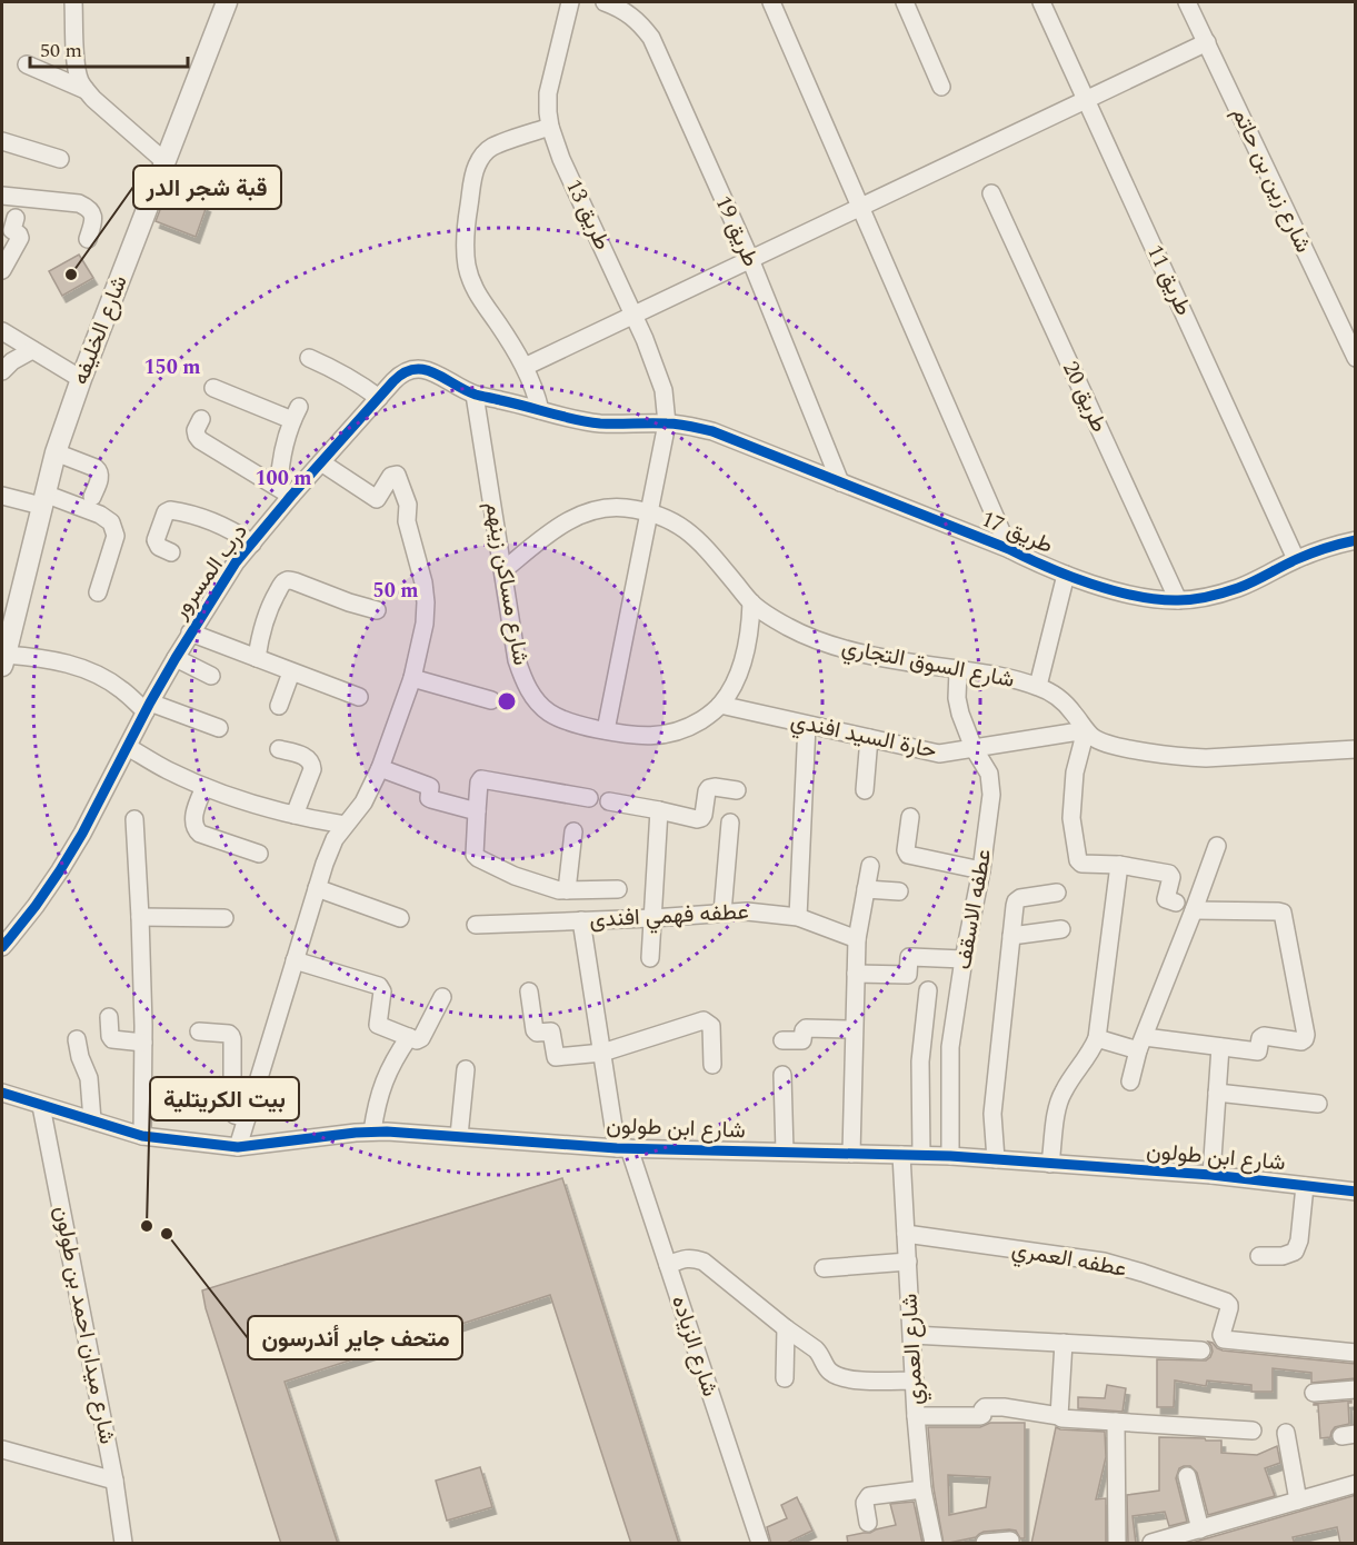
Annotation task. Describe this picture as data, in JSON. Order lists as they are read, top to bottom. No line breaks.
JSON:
{"streets":{"street":["شارع زين بن حاتم","طريق 13","طريق 19","طريق 11","شارع الخليفه","طريق 20","طريق 17","درب المسرور","شارع مساكن زينهم","شارع السوق التجاري","حارة السيد افندي","عطفه الاسقف","عطفه فهمي افندى","شارع ابن طولون","عطفه العمري","شارع ميدان احمد بن طولون","شارع الزياده","شارع العمري"]},"crossings":[["طريق 13","طريق 17"],["طريق 13","درب المسرور"],["طريق 13","شارع مساكن زينهم"],["طريق 13","شارع السوق التجاري"],["طريق 19","طريق 17"],["طريق 11","طريق 17"],["طريق 20","طريق 17"],["طريق 17","درب المسرور"],["درب المسرور","شارع مساكن زينهم"],["شارع مساكن زينهم","شارع السوق التجاري"],["شارع مساكن زينهم","حارة السيد افندي"],["شارع السوق التجاري","حارة السيد افندي"],["شارع السوق التجاري","عطفه الاسقف"],["حارة السيد افندي","عطفه الاسقف"],["عطفه الاسقف","شارع ابن طولون"],["عطفه فهمي افندى","شارع الزياده"],["شارع ابن طولون","شارع ميدان احمد بن طولون"],["شارع ابن طولون","شارع الزياده"],["شارع ابن طولون","شارع العمري"],["عطفه العمري","شارع العمري"]],"places":["قبة شجر الدر","بيت الكريتلية","متحف جاير أندرسون"],"scale_bar":"50 m","rings":["150 m","100 m","50 m"]}
